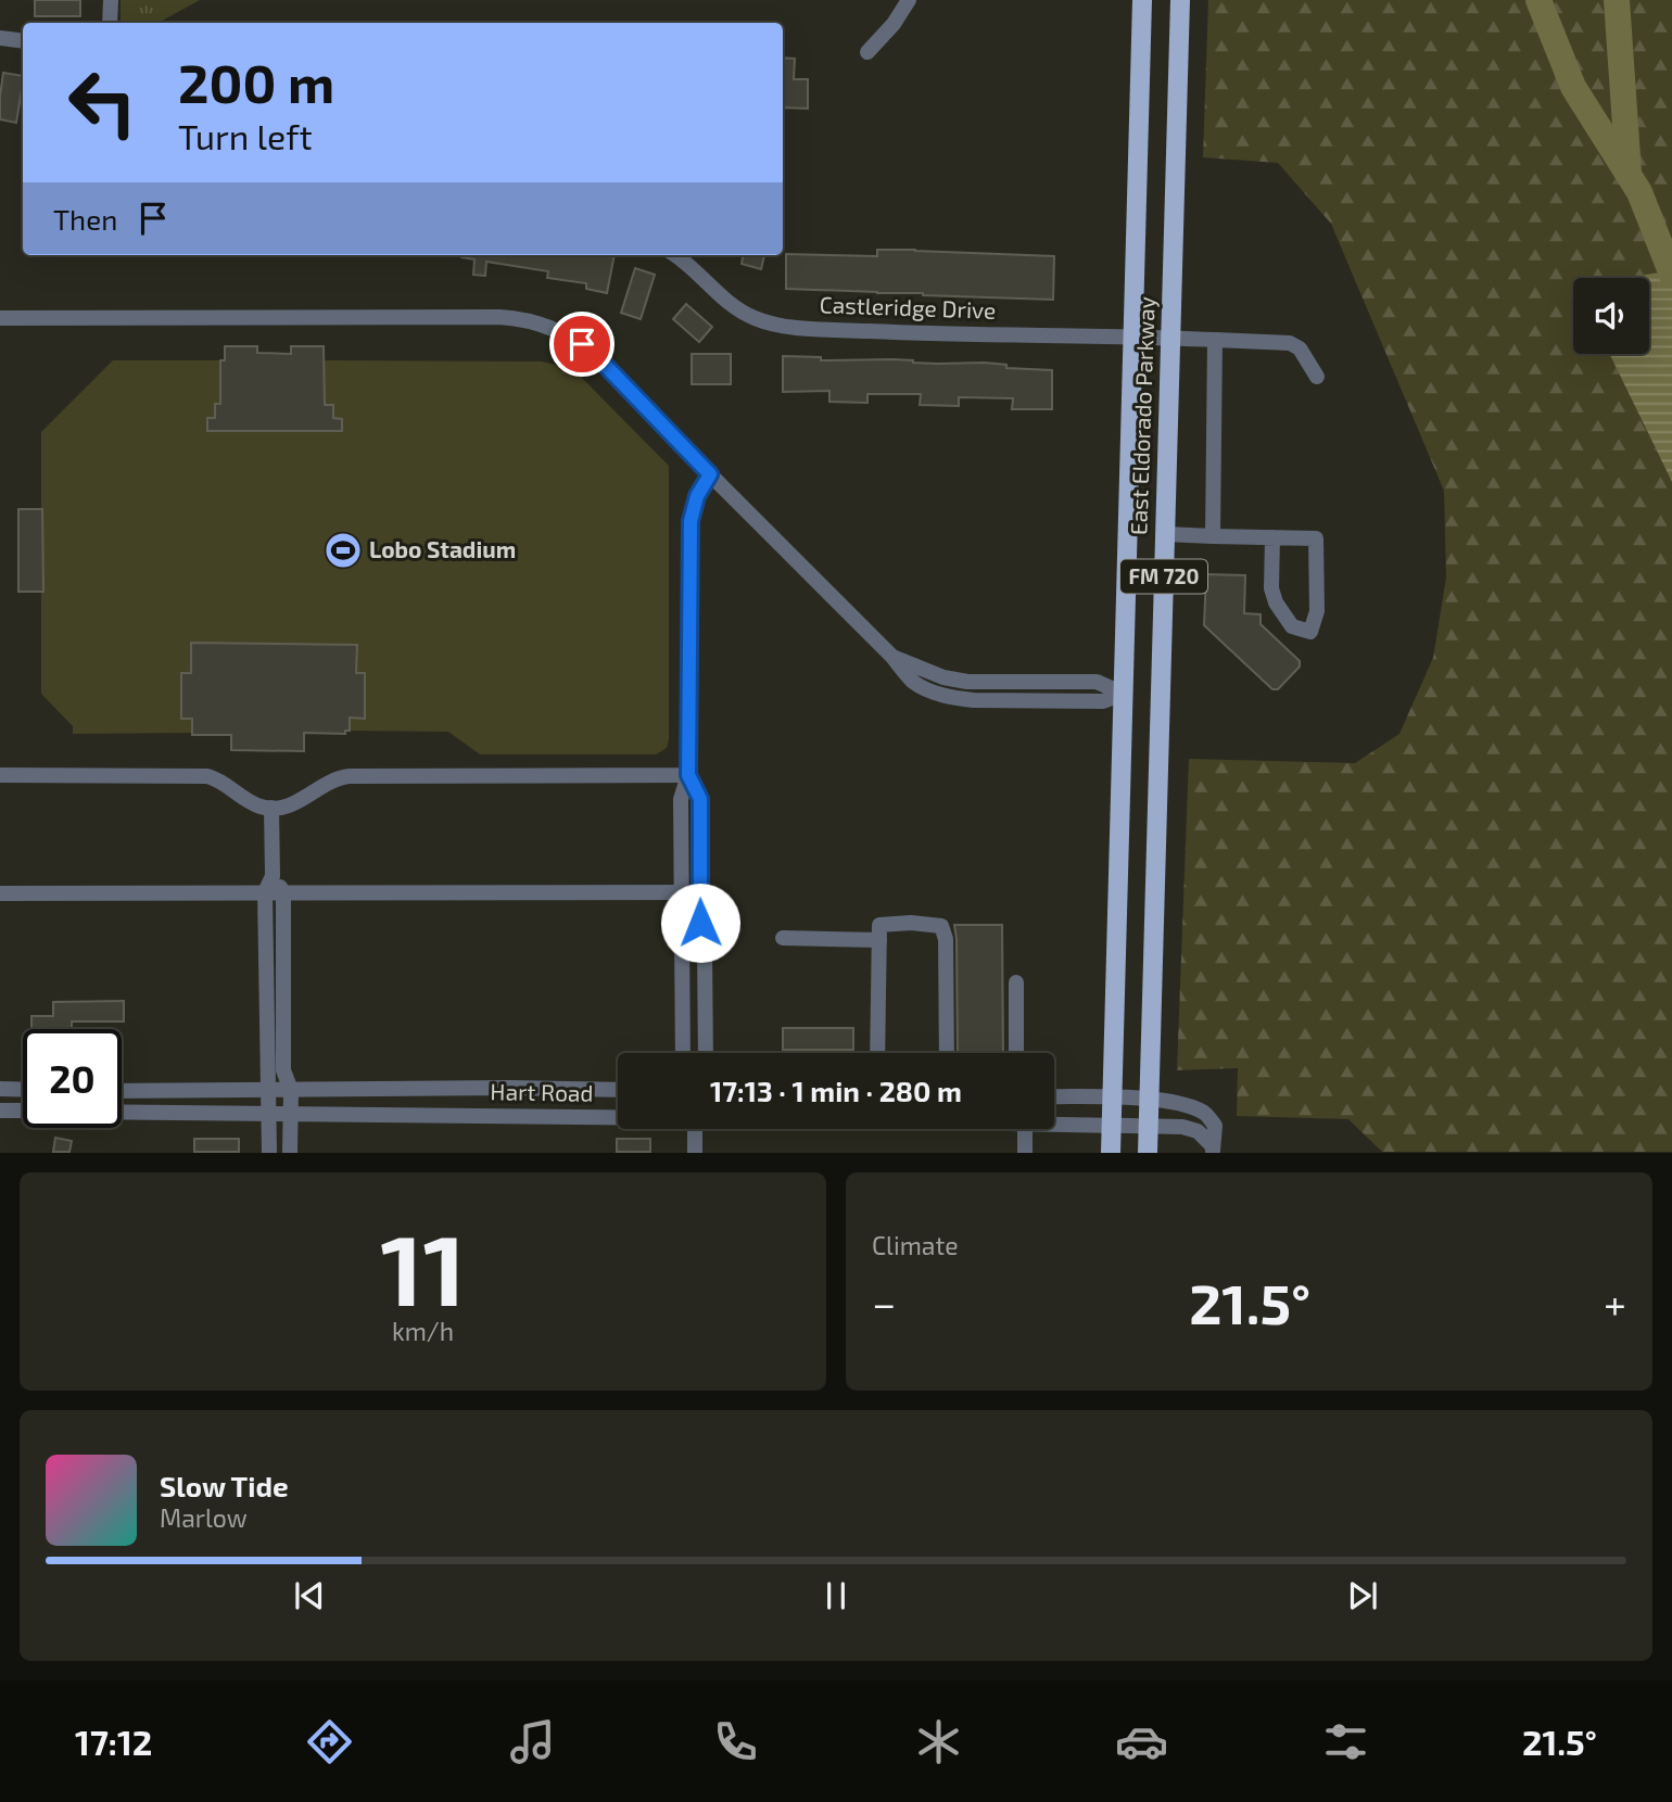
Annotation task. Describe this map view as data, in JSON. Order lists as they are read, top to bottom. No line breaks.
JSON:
{"streets":{"main road":["East Eldorado Parkway","FM 720"],"street":["Castleridge Drive","Hart Road"]},"crossings":[["Castleridge Drive","East Eldorado Parkway"],["East Eldorado Parkway","Hart Road"]],"places":{"sports":["Lobo Stadium"]},"page":{"turn":["200 m","Turn left"],"then":"Then","limit":"20","trip":"17:13 · 1 min · 280 m","tile":[["11","km/h"],"Climate"],"heat":["−","21.5°","+"],"song":["Slow Tide","Marlow"],"tabs":["17:12","21.5°"]}}
